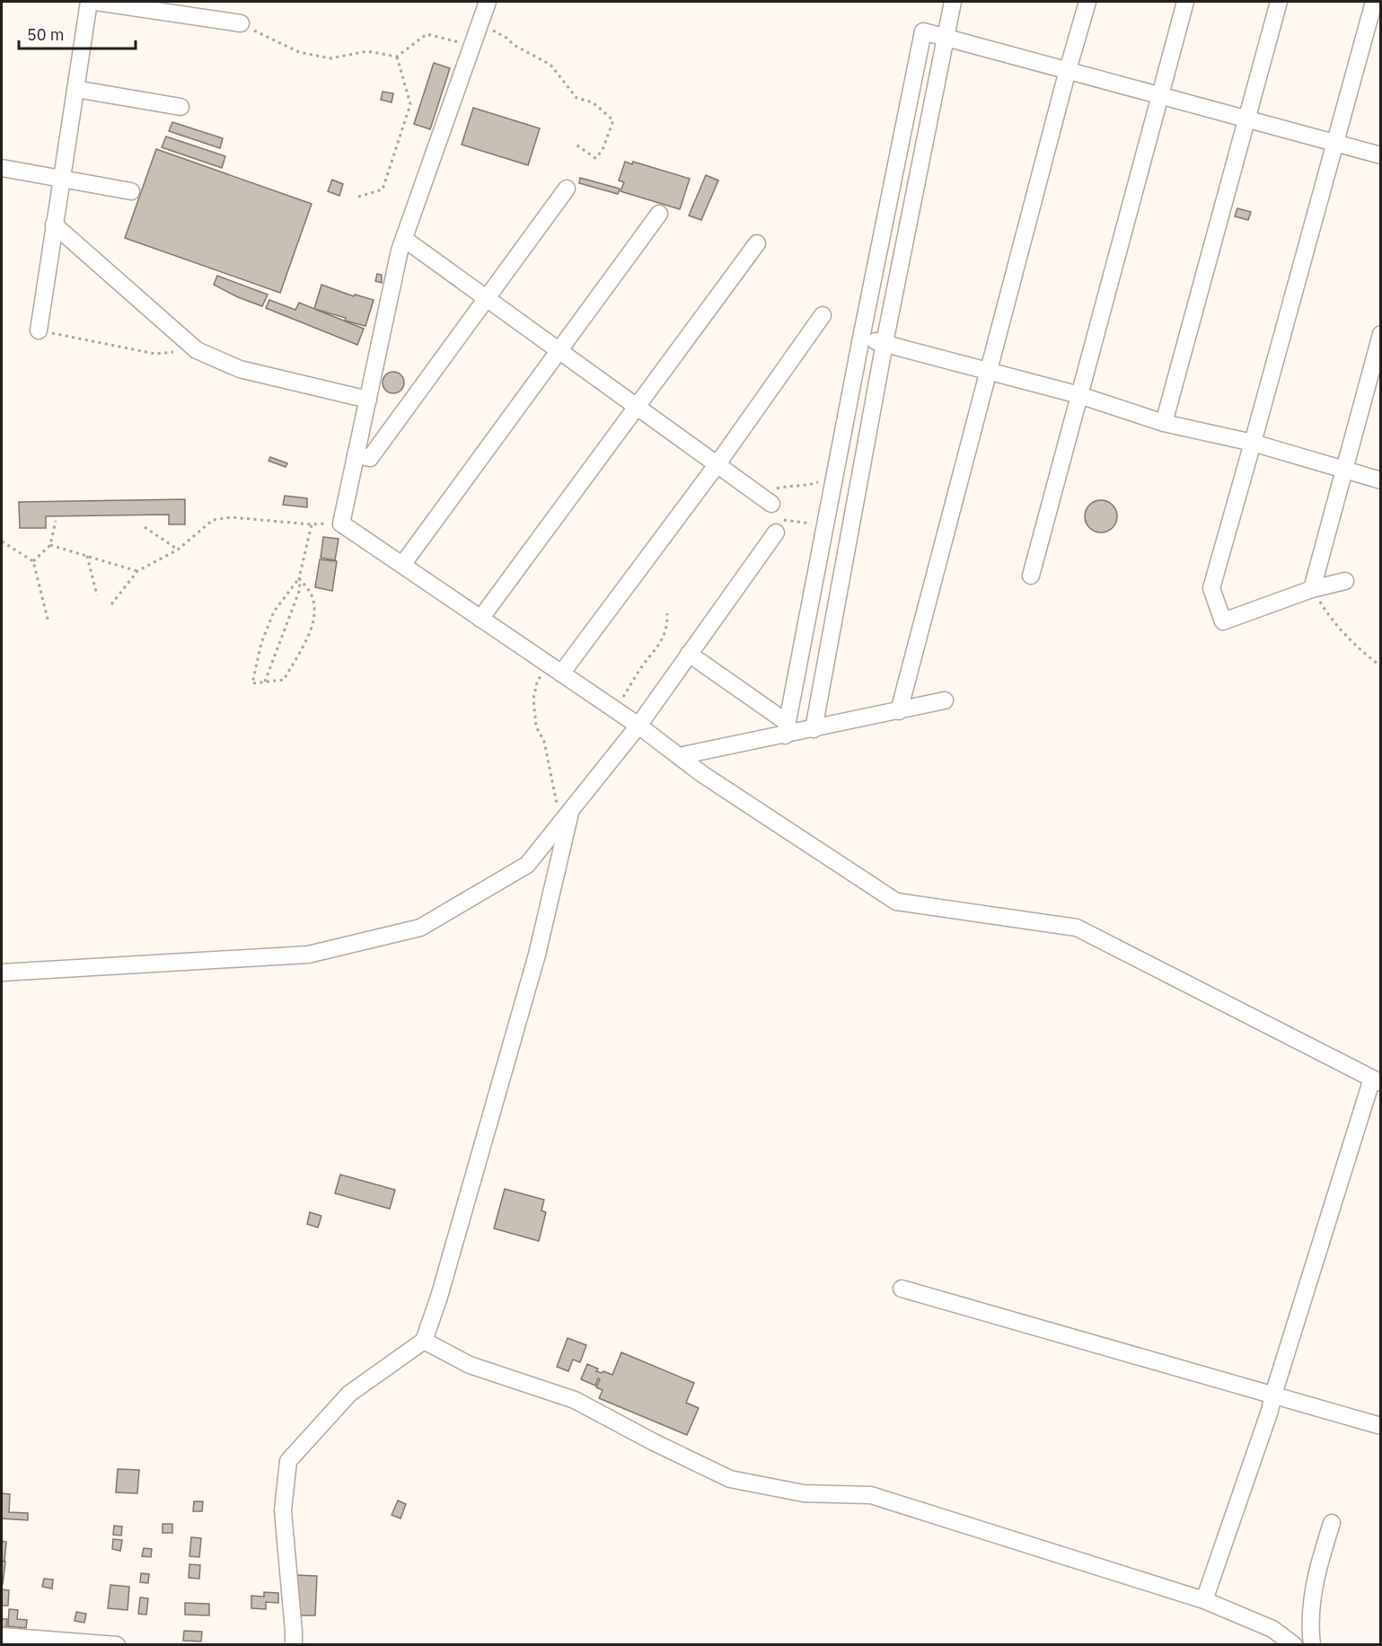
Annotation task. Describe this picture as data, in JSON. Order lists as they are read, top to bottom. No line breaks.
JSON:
{"scale_bar":"50 m"}
